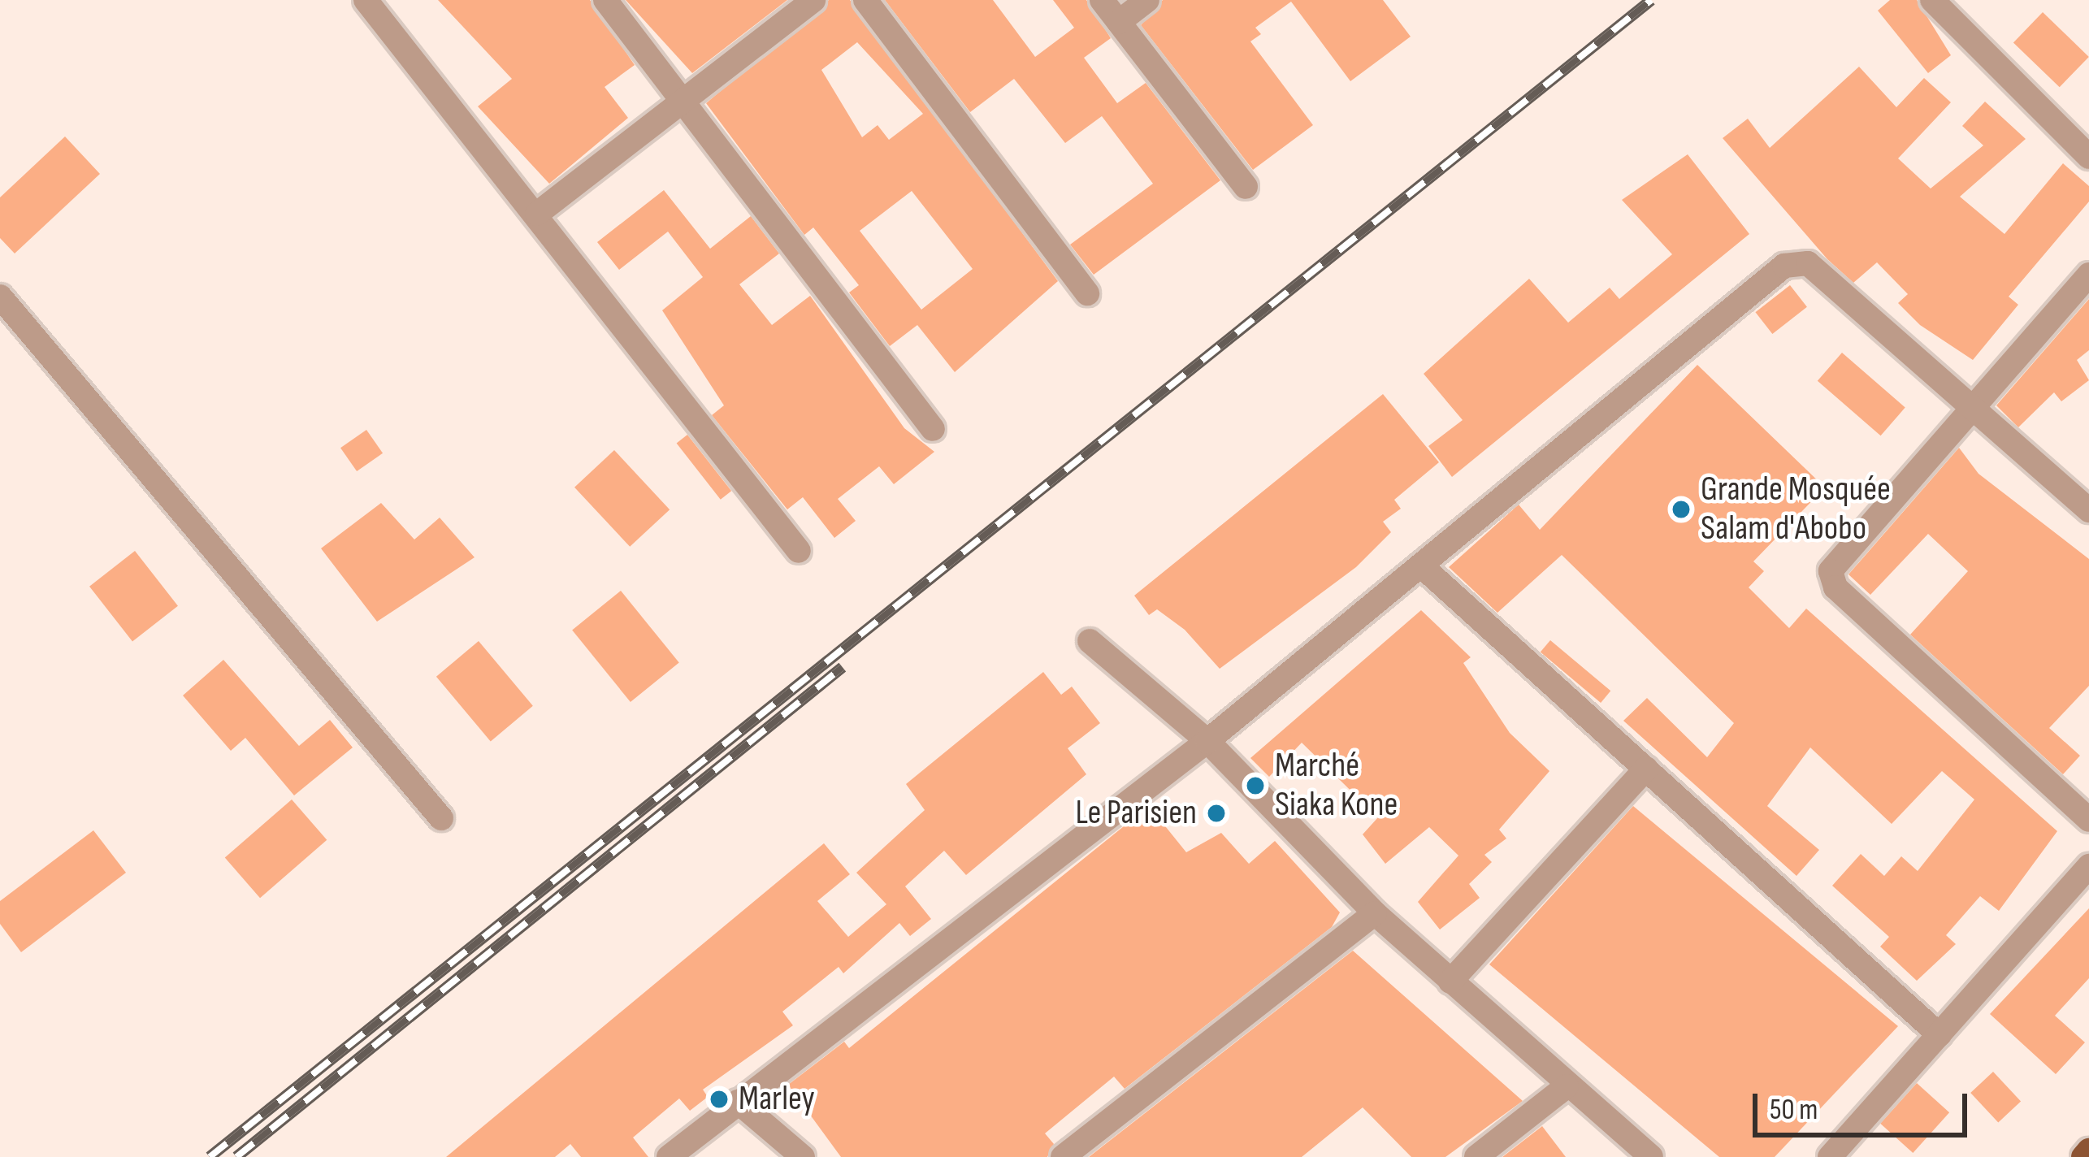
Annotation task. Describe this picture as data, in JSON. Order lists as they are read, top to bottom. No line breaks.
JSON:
{"places":["Grande Mosquée Salam d'Abobo","Marché Siaka Kone","Le Parisien","Marley"],"scale_bar":"50 m"}
